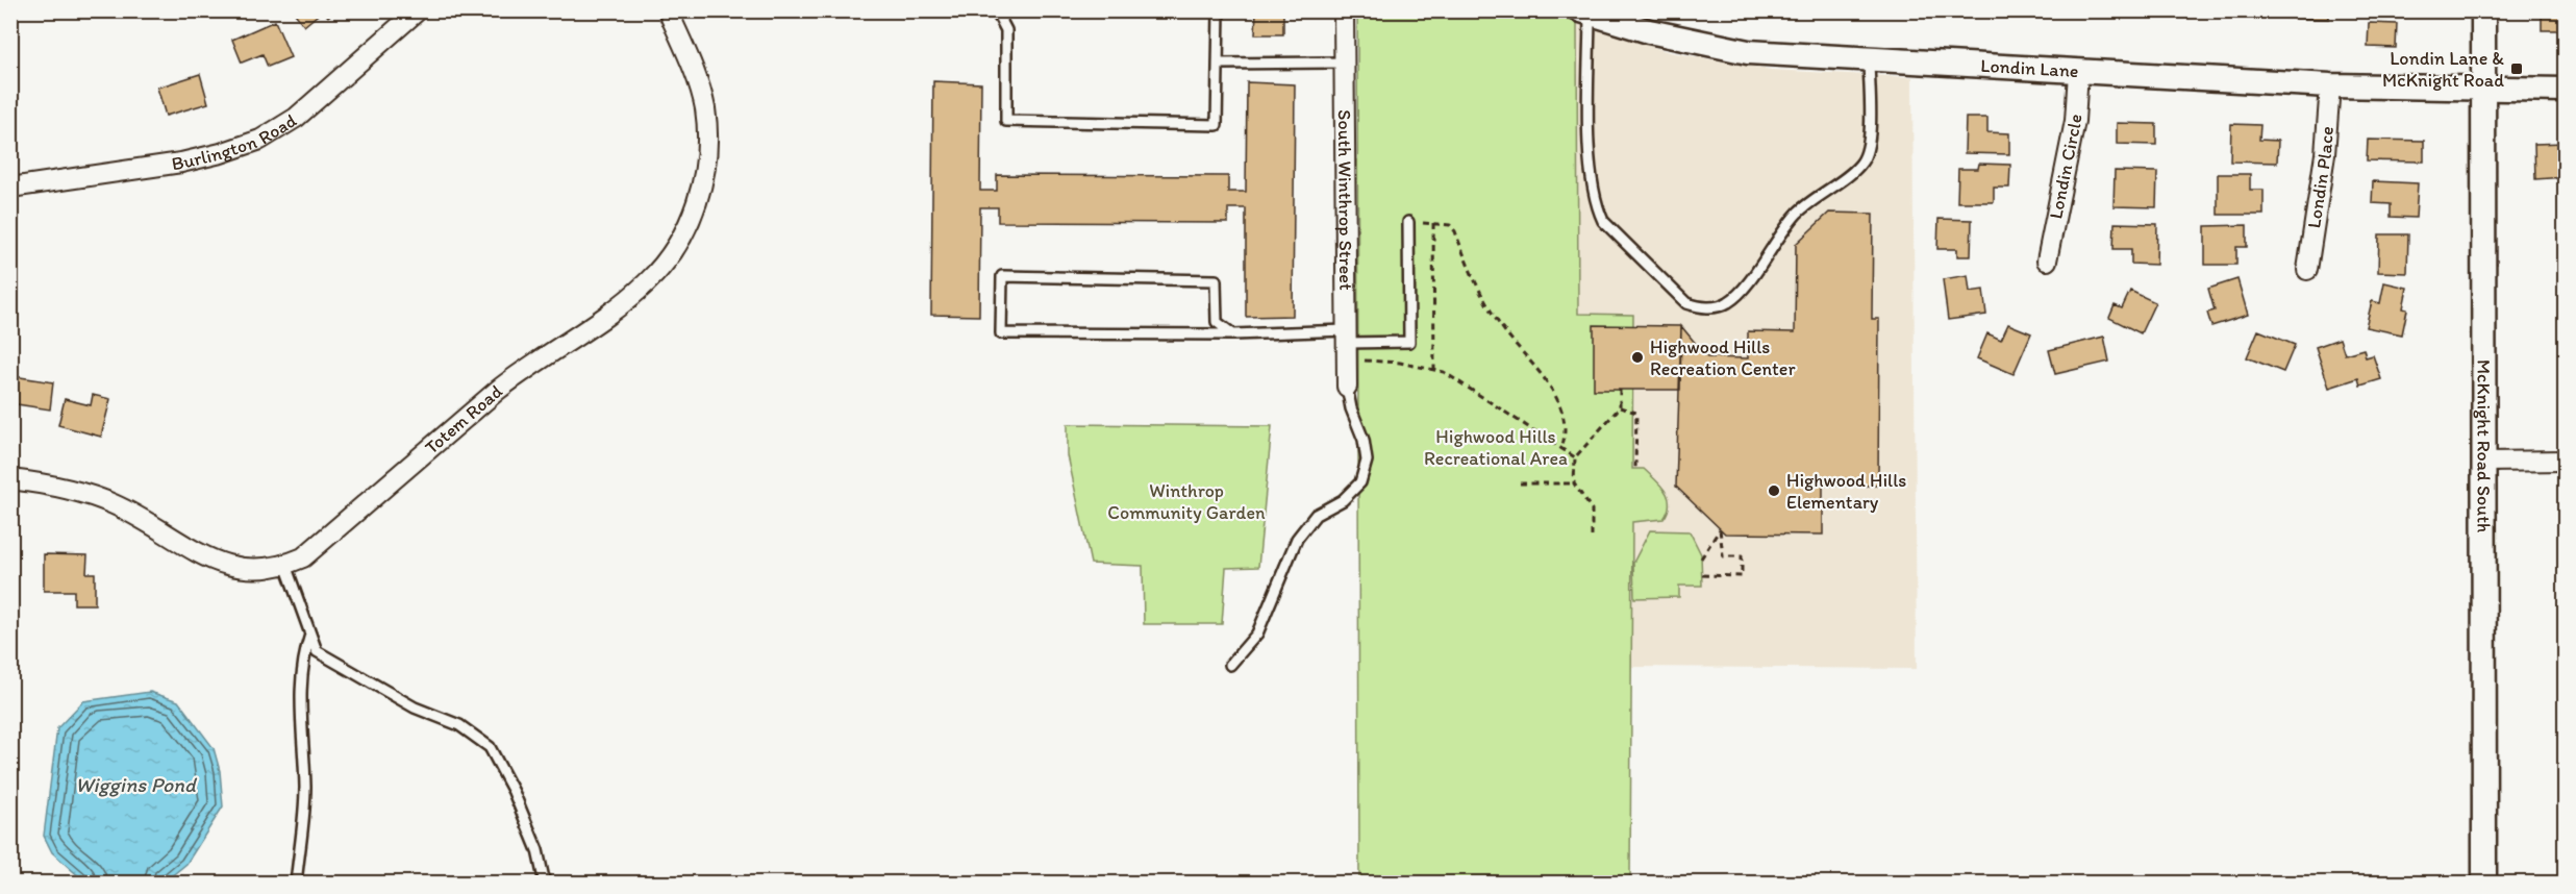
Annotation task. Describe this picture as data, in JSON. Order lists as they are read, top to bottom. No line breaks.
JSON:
{"streets":{"street":["Londin Lane","Burlington Road","Londin Circle","Londin Place","South Winthrop Street","Totem Road","McKnight Road South"]},"crossings":[["Londin Lane","Londin Circle"],["Londin Lane","Londin Place"],["Londin Lane","McKnight Road South"]],"water":["Wiggins Pond"],"parks":["Highwood Hills Recreational Area","Winthrop Community Garden"],"places":{"transit":["Londin Lane & McKnight Road"],"other":["Highwood Hills Recreation Center","Highwood Hills Elementary"]}}
